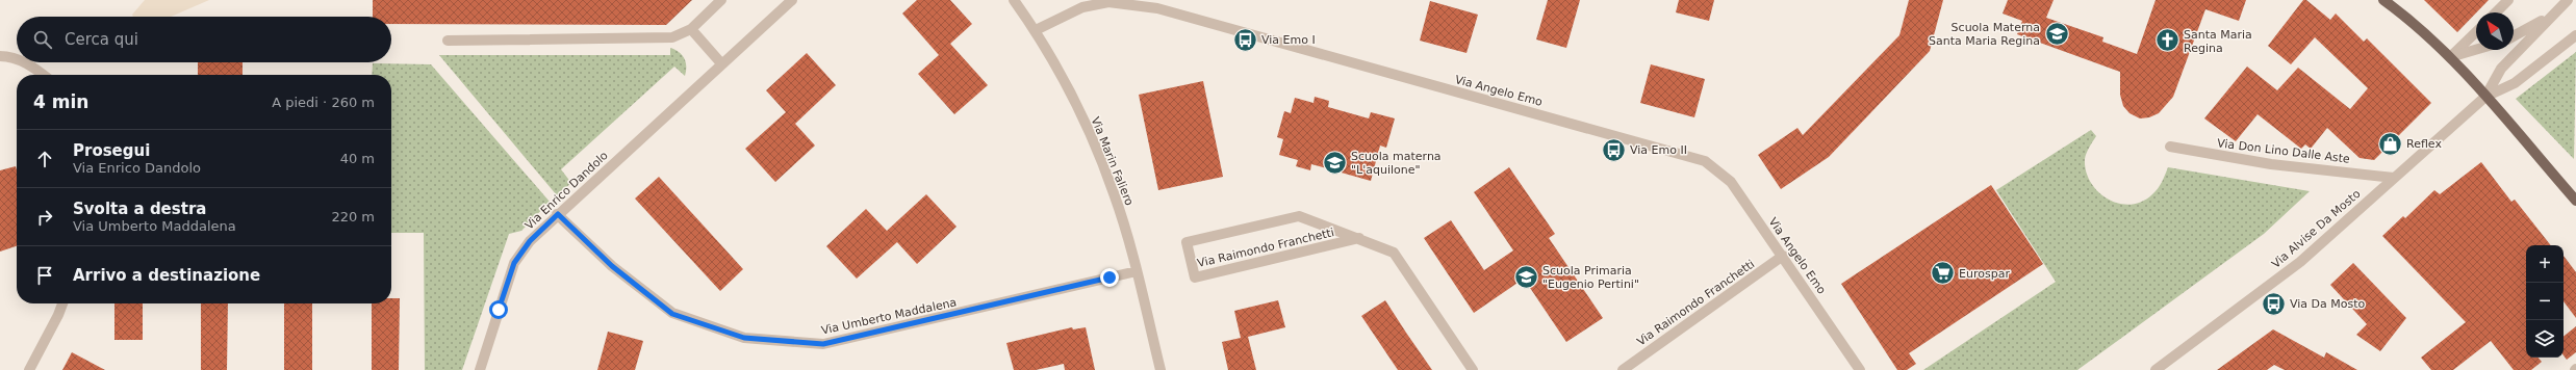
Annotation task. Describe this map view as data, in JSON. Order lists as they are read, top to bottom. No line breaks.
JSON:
{"streets":{"street":["Via Angelo Emo","Via Don Lino Dalle Aste","Via Marin Faliero","Via Enrico Dandolo","Via Alvise Da Mosto","Via Raimondo Franchetti","Via Umberto Maddalena"]},"crossings":[["Via Angelo Emo","Via Marin Faliero"],["Via Angelo Emo","Via Raimondo Franchetti"],["Via Don Lino Dalle Aste","Via Alvise Da Mosto"],["Via Marin Faliero","Via Umberto Maddalena"],["Via Enrico Dandolo","Via Umberto Maddalena"]],"places":{"school or university":["Scuola Materna Santa Maria Regina","Scuola materna \"L'aquilone\"","Scuola Primaria \"Eugenio Pertini\""],"bus stop":["Via Emo I","Via Emo II","Via Da Mosto"],"church":["Santa Maria Regina"],"shop":["Reflex"],"supermarket":["Eurospar"]},"north":"top left","page":{"search":"Cerca qui","heading":["4 min","A piedi · 260 m"],"list":[["Prosegui","Via Enrico Dandolo","40 m"],["Svolta a destra","Via Umberto Maddalena","220 m"],"Arrivo a destinazione"],"map_buttons":["+","−"]}}
